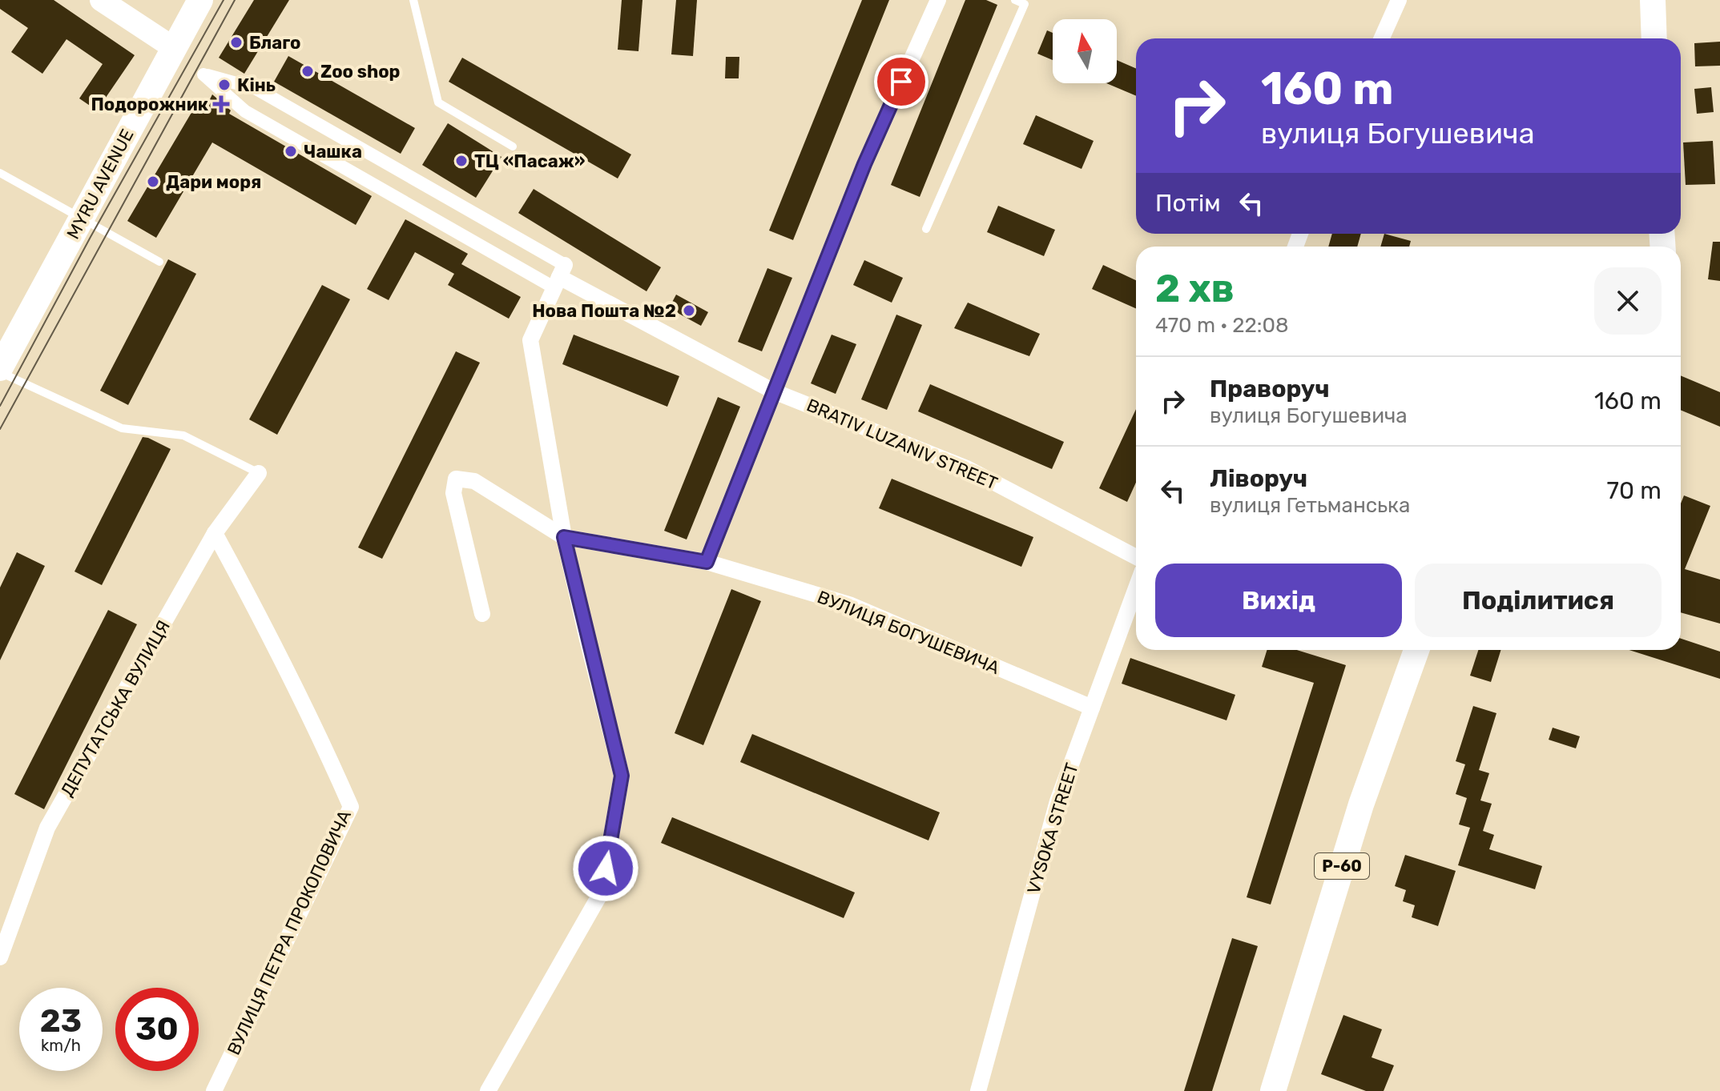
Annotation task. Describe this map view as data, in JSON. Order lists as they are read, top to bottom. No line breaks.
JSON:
{"streets":{"main road":["MYRU AVENUE","Р-60"],"street":["BRATIV LUZANIV STREET","ВУЛИЦЯ БОГУШЕВИЧА","ДЕПУТАТСЬКА ВУЛИЦЯ","VYSOKA STREET","ВУЛИЦЯ ПЕТРА ПРОКОПОВИЧА"]},"crossings":[["ВУЛИЦЯ БОГУШЕВИЧА","VYSOKA STREET"],["ДЕПУТАТСЬКА ВУЛИЦЯ","ВУЛИЦЯ ПЕТРА ПРОКОПОВИЧА"]],"places":{"other":["Благо","Zoo shop","Кінь","Чашка","ТЦ «Пасаж»","Дари моря","Нова Пошта №2"],"health":["Подорожник"]},"north":"top","page":{"turn":["160 m","вулиця Богушевича"],"then":"Потім","heading":["2 хв","470 m · 22:08"],"list":[{"name":"Праворуч","note":"вулиця Богушевича","value":"160 m"},{"name":"Ліворуч","note":"вулиця Гетьманська","value":"70 m"}],"buttons":["Вихід","Поділитися"],"speed":"23 km/h","limit":"30"}}
